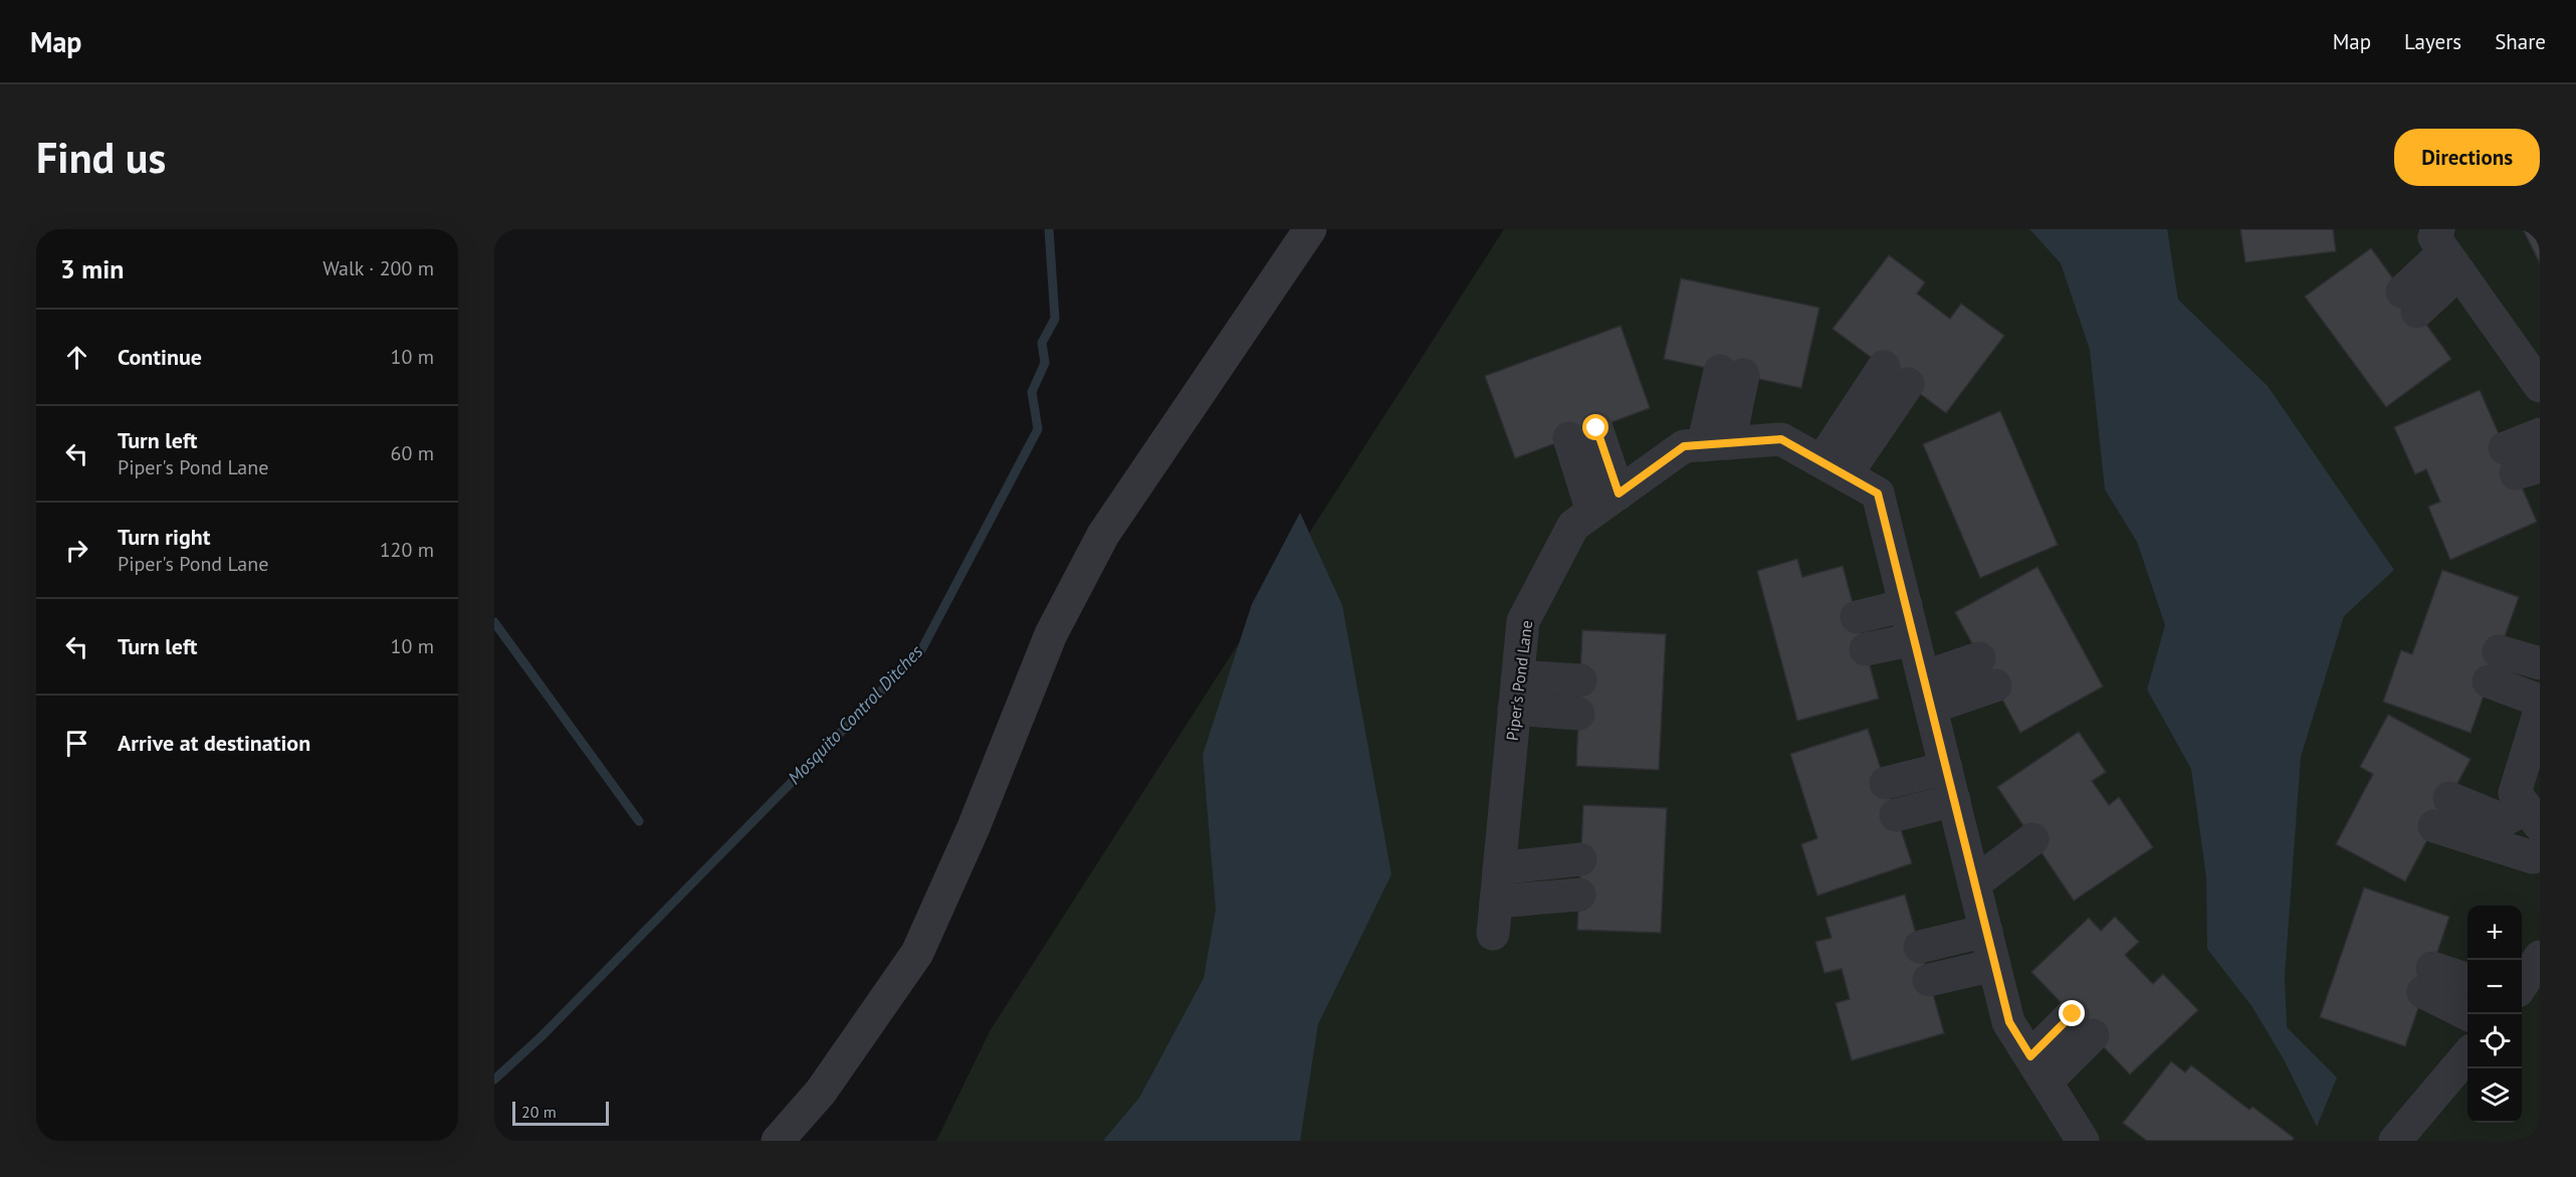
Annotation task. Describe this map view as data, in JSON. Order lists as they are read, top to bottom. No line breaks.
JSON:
{"streets":{"street":["Piper's Pond Lane"]},"water":["Mosquito Control Ditches"],"scale_bar":"20 m","page":{"header":"Map","nav":["Map","Layers","Share"],"buttons":"Directions","title":"Find us","heading":["3 min","Walk · 200 m"],"list":[["Continue","10 m"],["Turn left","Piper's Pond Lane","60 m"],["Turn right","Piper's Pond Lane","120 m"],["Turn left","10 m"],"Arrive at destination"],"map_buttons":["+","−"],"scale":"20 m"}}
